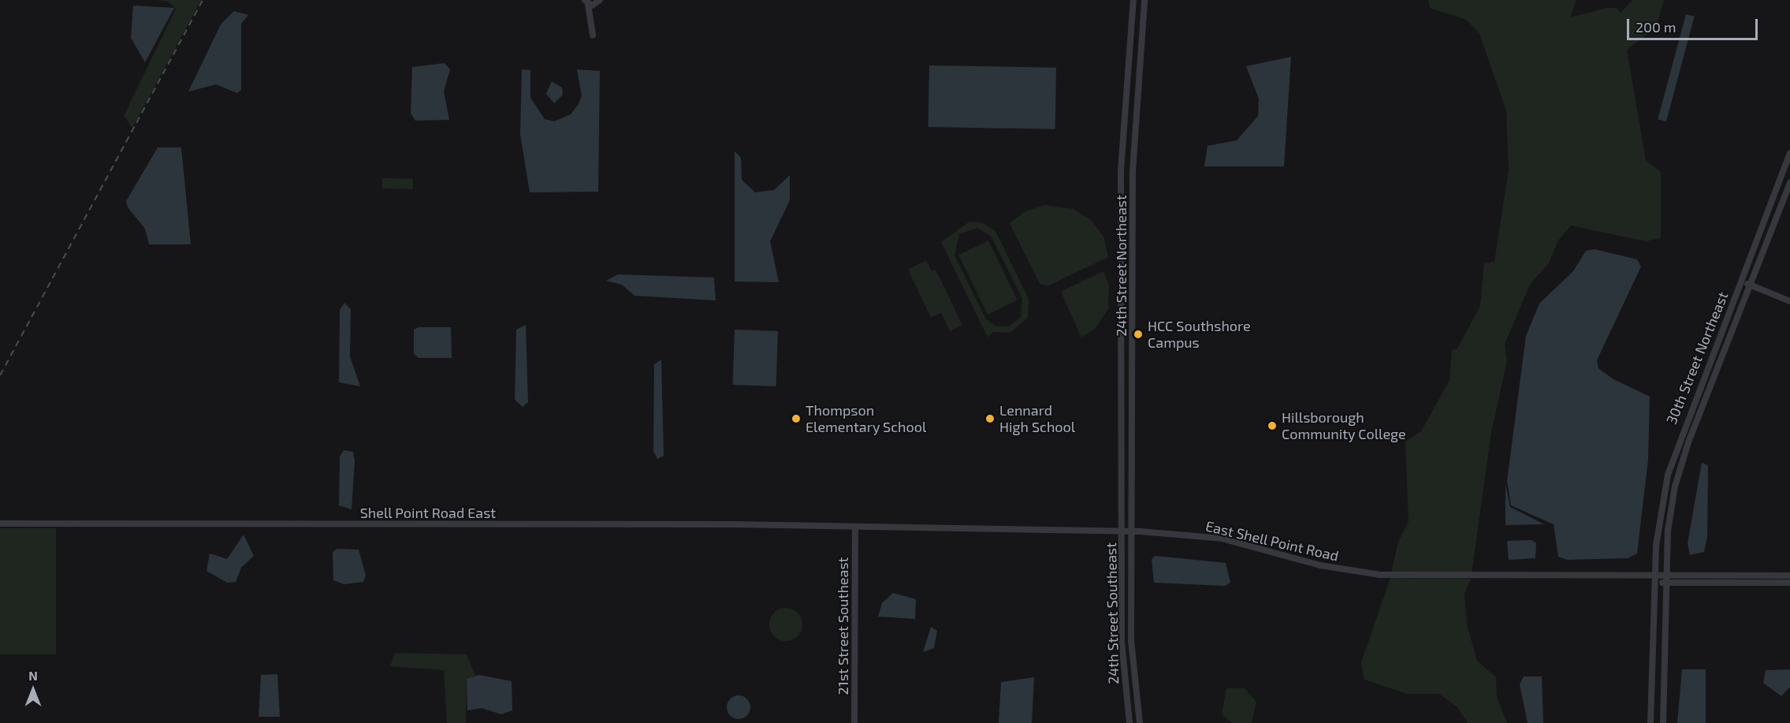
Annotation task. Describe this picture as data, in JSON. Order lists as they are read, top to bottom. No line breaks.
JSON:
{"streets":{"street":["24th Street Northeast","30th Street Northeast","Shell Point Road East","East Shell Point Road","24th Street Southeast","21st Street Southeast"]},"crossings":[["24th Street Northeast","East Shell Point Road"],["24th Street Northeast","24th Street Southeast"],["30th Street Northeast","East Shell Point Road"],["Shell Point Road East","East Shell Point Road"],["Shell Point Road East","21st Street Southeast"],["East Shell Point Road","24th Street Southeast"],["East Shell Point Road","21st Street Southeast"]],"places":["HCC Southshore Campus","Thompson Elementary School","Lennard High School","Hillsborough Community College"],"scale_bar":"200 m","north":"top"}
